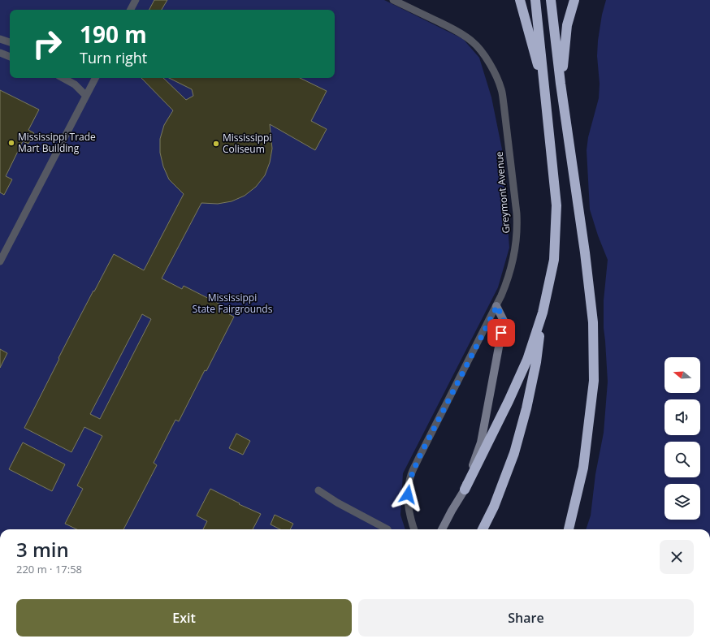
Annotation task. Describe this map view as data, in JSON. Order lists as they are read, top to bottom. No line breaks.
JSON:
{"streets":{"street":["Greymont Avenue"]},"parks":["Mississippi State Fairgrounds"],"places":["Mississippi Trade Mart Building","Mississippi Coliseum"],"north":"left","page":{"turn":["190 m","Turn right"],"heading":["3 min","220 m · 17:58"],"buttons":["Exit","Share"]}}
